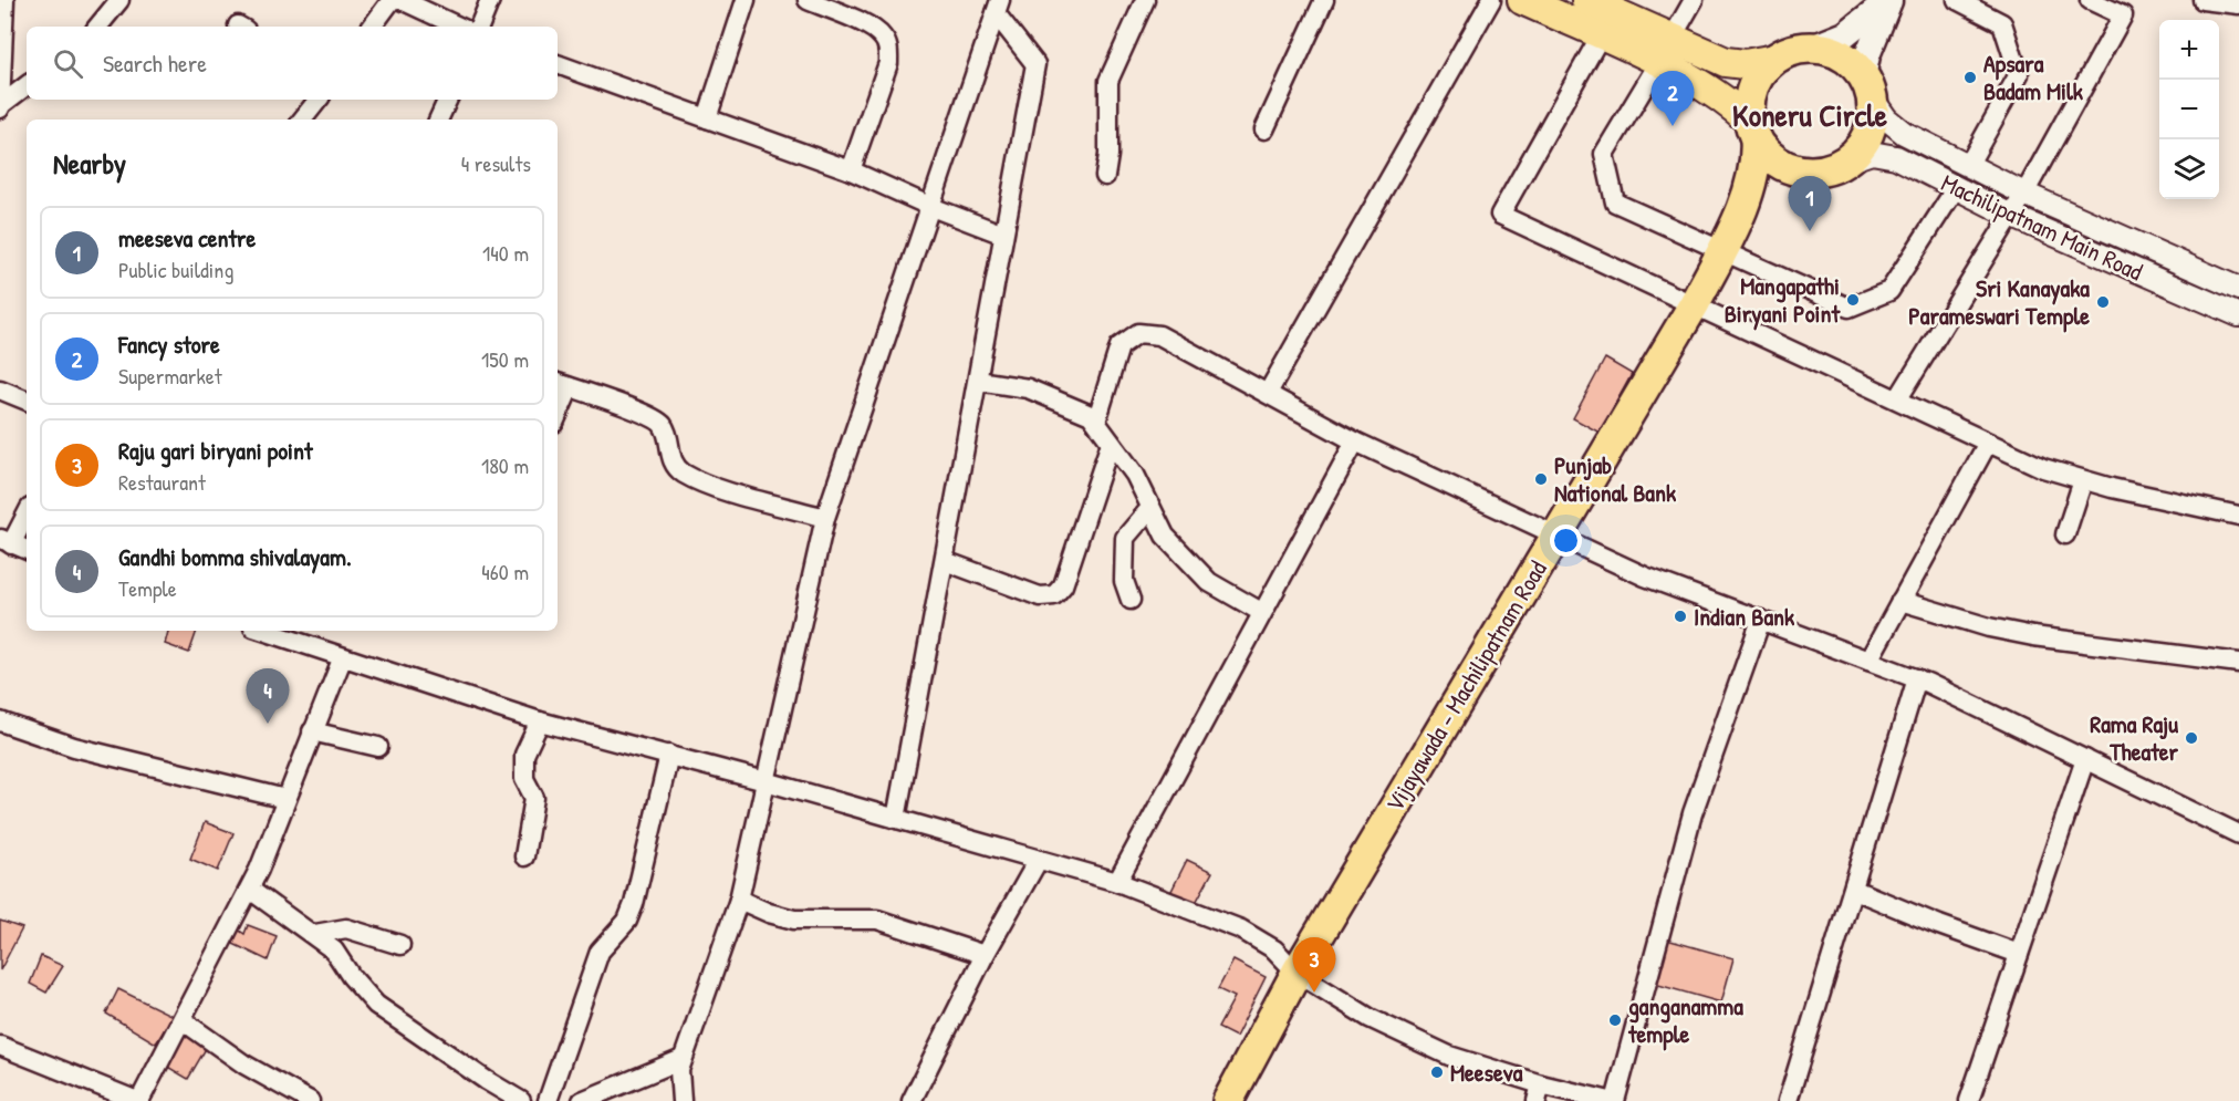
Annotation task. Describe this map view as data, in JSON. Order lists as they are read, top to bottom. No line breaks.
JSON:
{"streets":{"highway":["Vijayawada - Machilipatnam Road"],"street":["Machilipatnam Main Road"]},"crossings":[["Machilipatnam Main Road","Vijayawada - Machilipatnam Road"]],"districts":["Koneru Circle"],"places":["Apsara Badam Milk","Mangapathi Biryani Point","Sri Kanayaka Parameswari Temple","Punjab National Bank","Indian Bank","Rama Raju Theater","ganganamma temple","Meeseva"],"page":{"map_buttons":["+","−"],"search":"Search here","pins":["2","1","4","3"],"heading":["Nearby","4 results"],"list":[{"mark":"1","name":"meeseva centre","note":"Public building","value":"140 m"},{"mark":"2","name":"Fancy store","note":"Supermarket","value":"150 m"},{"mark":"3","name":"Raju gari biryani point","note":"Restaurant","value":"180 m"},{"mark":"4","name":"Gandhi bomma shivalayam.","note":"Temple","value":"460 m"}]}}
